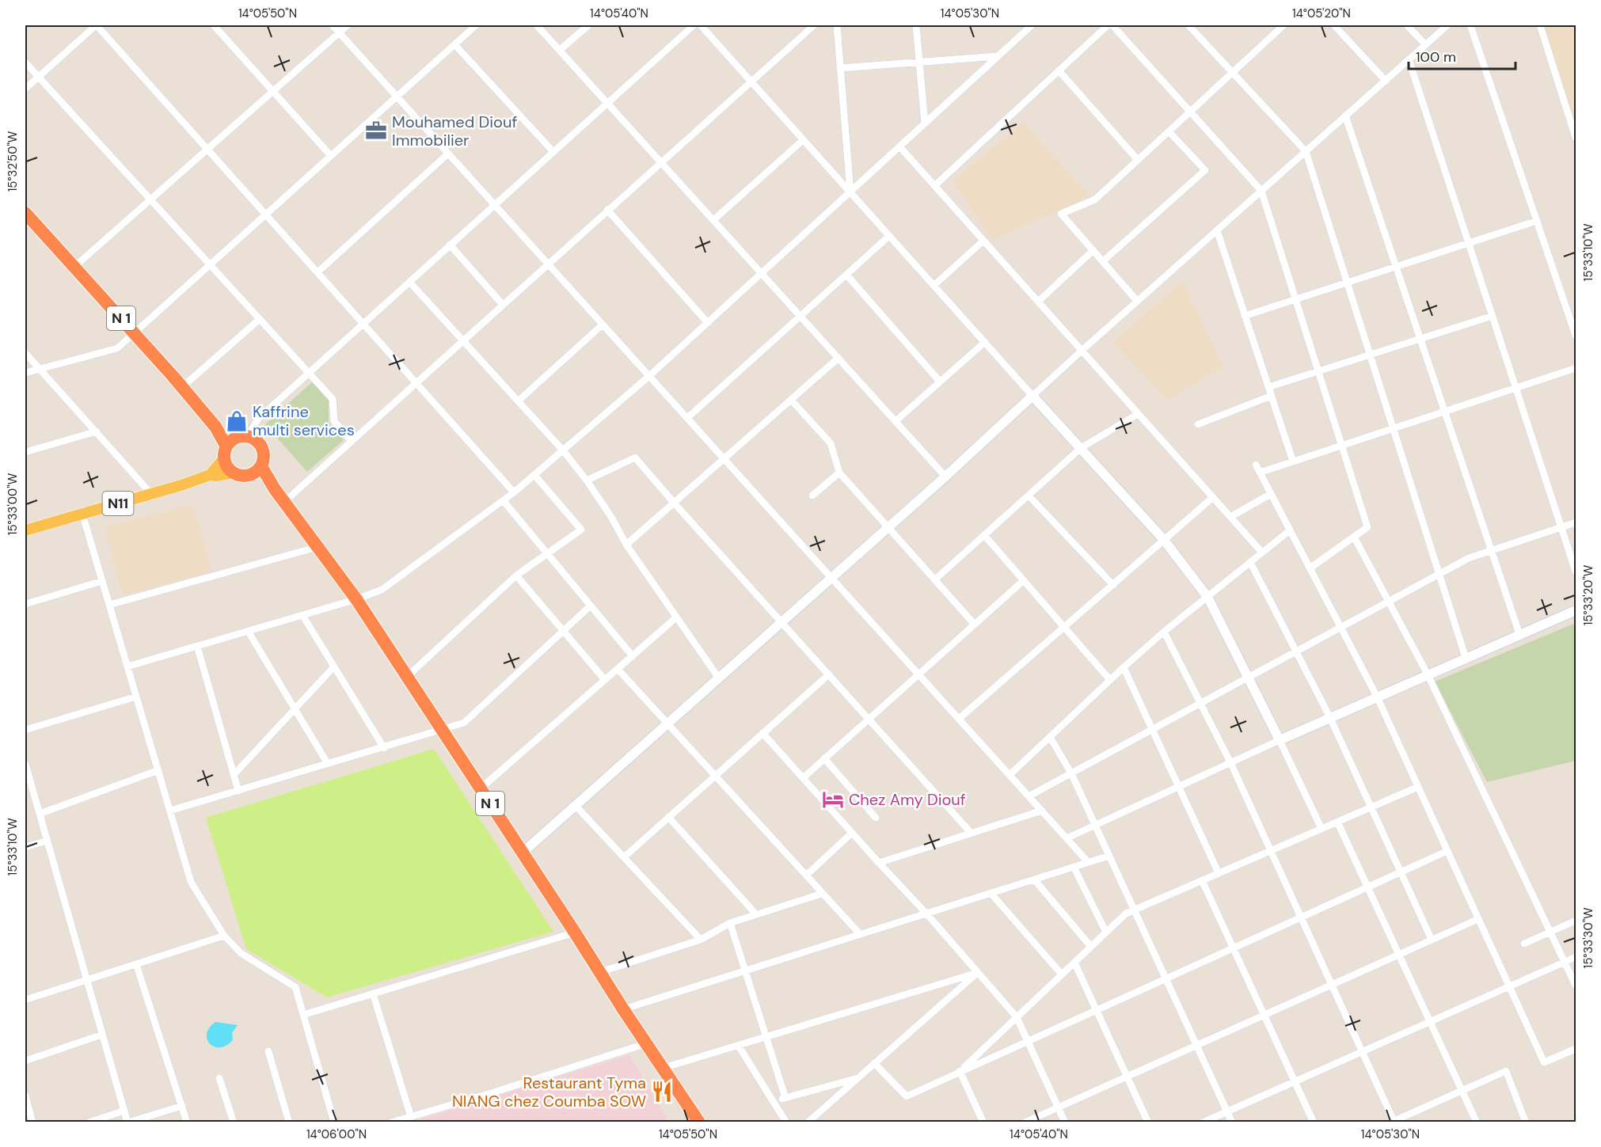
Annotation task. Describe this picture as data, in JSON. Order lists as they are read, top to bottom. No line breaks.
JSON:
{"streets":{"highway":["N 1"],"main road":["N11"]},"places":{"office":["Mouhamed Diouf Immobilier"],"shop":["Kaffrine multi services"],"hotel":["Chez Amy Diouf"],"restaurant":["Restaurant Tyma NIANG chez Coumba SOW"]},"scale_bar":"100 m","coordinates":["14°05'50\"N","14°05'40\"N","14°05'30\"N","14°05'20\"N","15°32'50\"W","15°33'10\"W","15°33'00\"W","15°33'20\"W","15°33'30\"W","14°06'00\"N"]}
